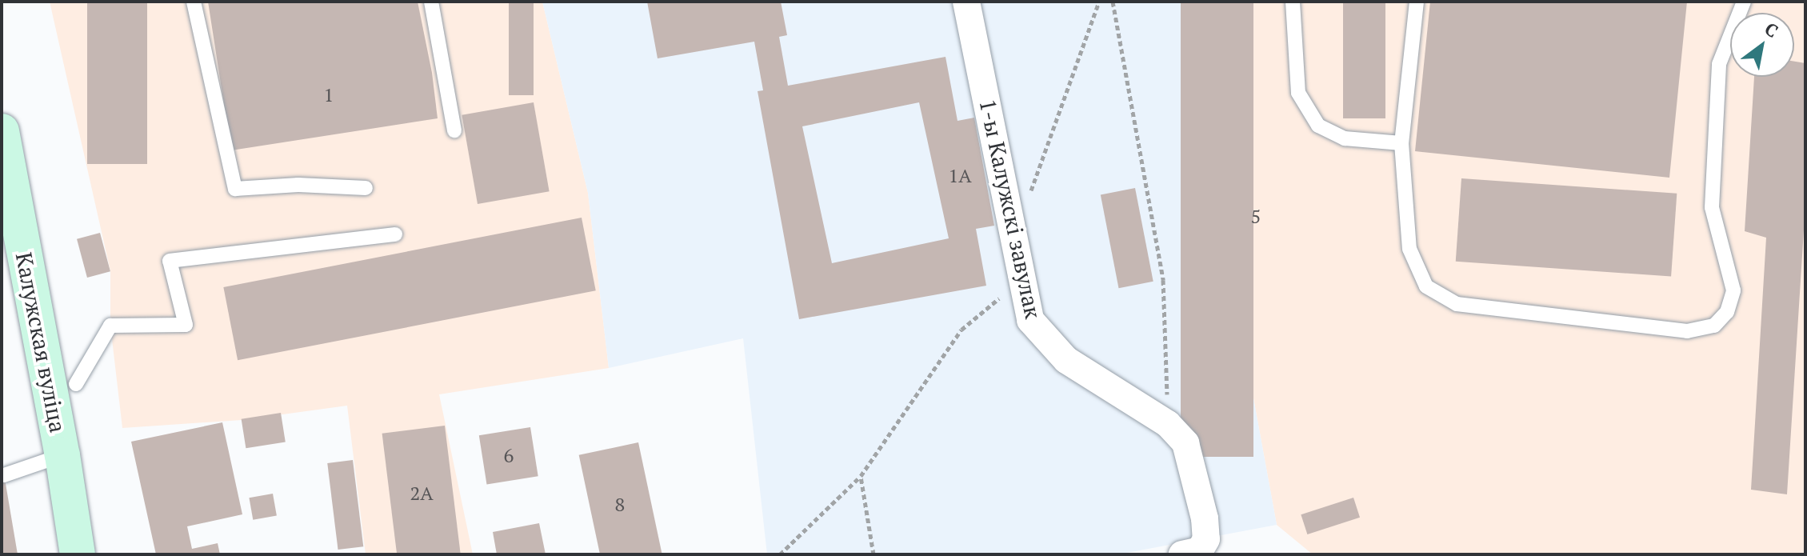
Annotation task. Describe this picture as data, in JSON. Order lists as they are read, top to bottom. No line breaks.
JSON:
{"streets":{"street":["1-ы Калужскі завулак","Калужская вуліца"]},"house_numbers":["1","1А","5","6","2А","8"],"north":"top right"}
